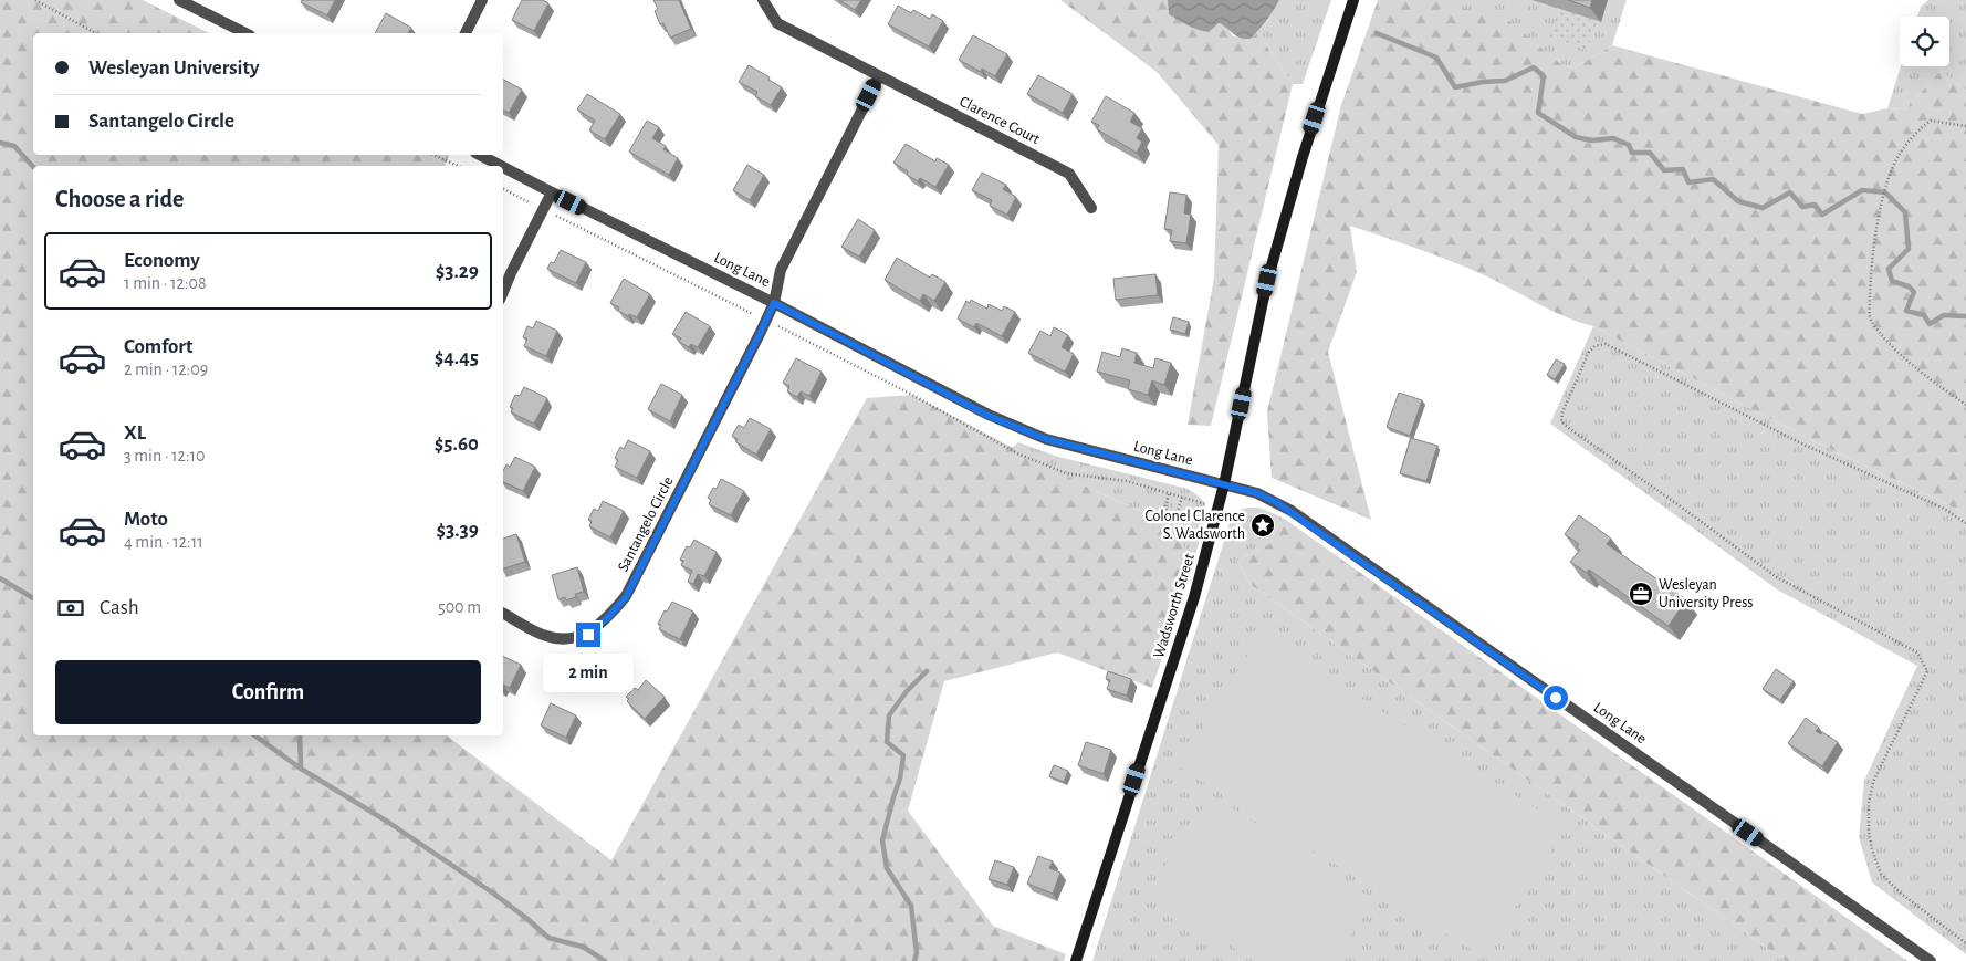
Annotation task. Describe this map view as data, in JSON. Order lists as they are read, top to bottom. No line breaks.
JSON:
{"streets":{"street":["Clarence Court","Long Lane","Santangelo Circle","Wadsworth Street"]},"crossings":[["Long Lane","Santangelo Circle"],["Long Lane","Wadsworth Street"]],"places":{"place":["Colonel Clarence S. Wadsworth"],"office":["Wesleyan University Press"]},"page":{"banner":["Wesleyan University","Santangelo Circle"],"heading":"Choose a ride","list":[{"name":"Economy","note":"1 min · 12:08","value":"$3.29"},{"name":"Comfort","note":"2 min · 12:09","value":"$4.45"},{"name":"XL","note":"3 min · 12:10","value":"$5.60"},{"name":"Moto","note":"4 min · 12:11","value":"$3.39"}],"pay":["Cash","500 m"],"buttons":"Confirm","bubble":"2 min"}}
